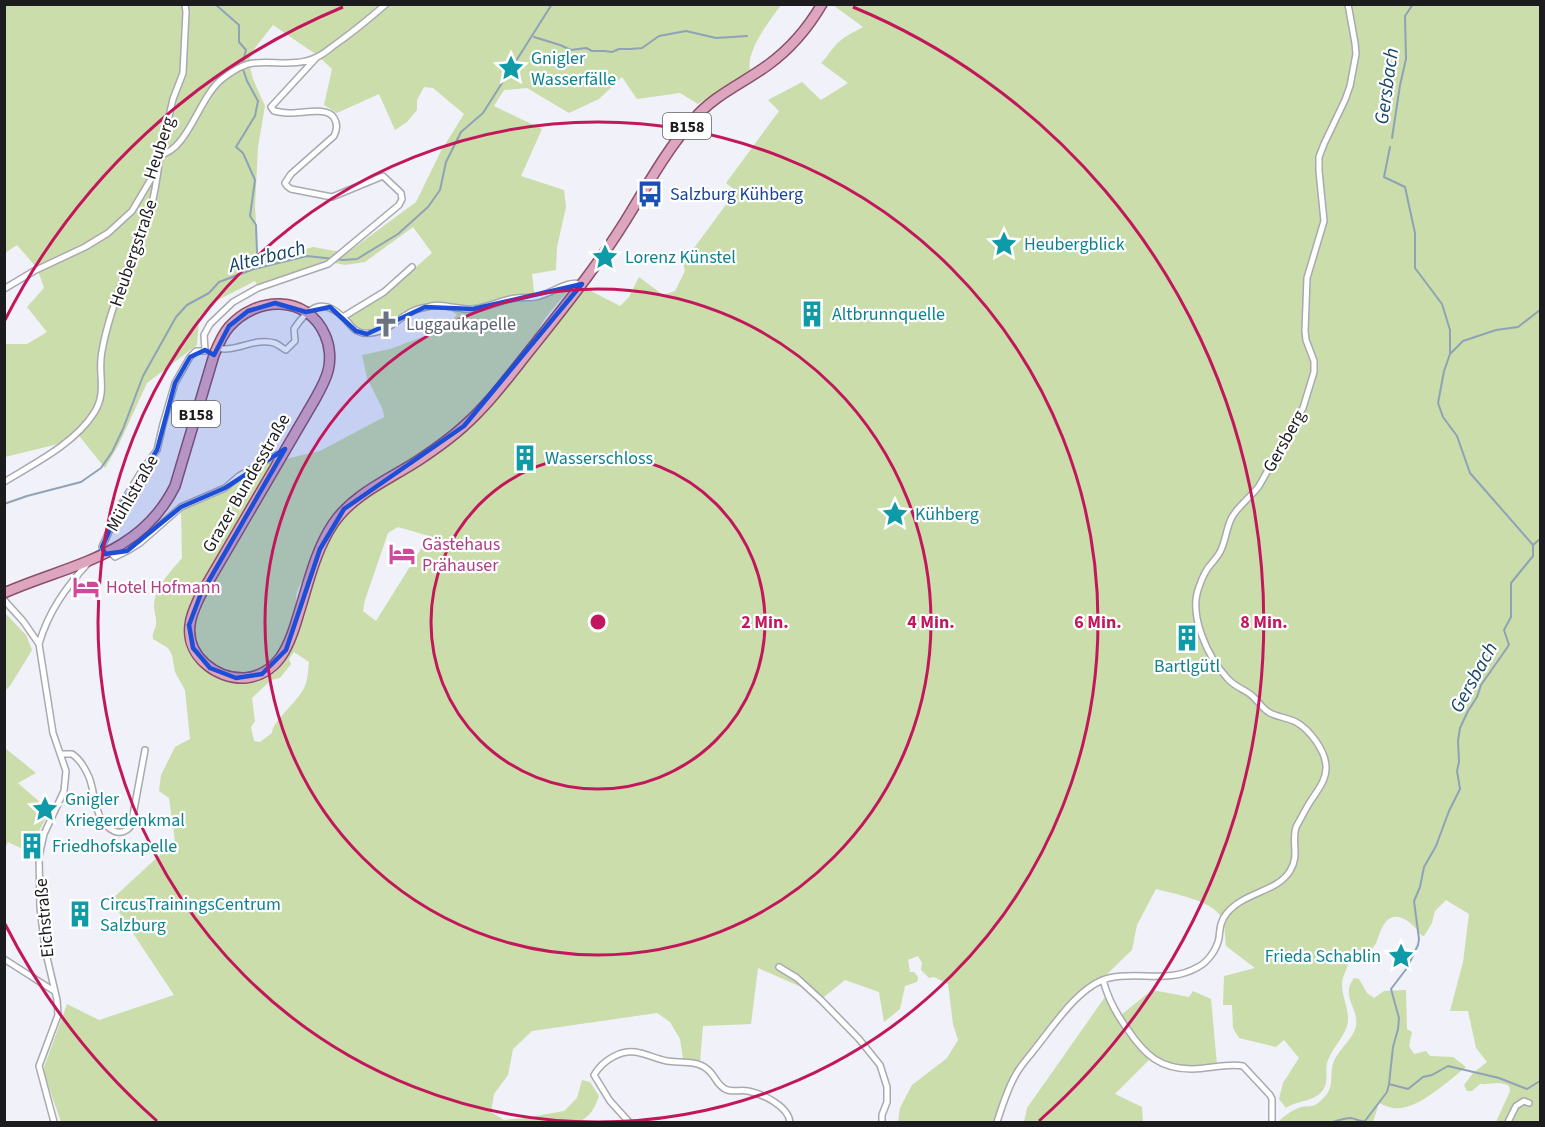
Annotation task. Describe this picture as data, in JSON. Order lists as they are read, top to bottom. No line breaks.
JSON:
{"streets":{"main road":["B158","Grazer Bundesstraße"],"street":["Heuberg","Heubergstraße","Gersberg","Mühlstraße","Eichstraße"]},"crossings":[["B158","Grazer Bundesstraße"],["B158","Mühlstraße"],["Heuberg","Heubergstraße"]],"water":["Gersbach","Alterbach"],"places":{"place":["Gnigler Wasserfälle","Heubergblick","Lorenz Künstel","Kühberg","Gnigler Kriegerdenkmal","Frieda Schablin"],"bus stop":["Salzburg Kühberg"],"building":["Altbrunnquelle","Wasserschloss","Bartlgütl","Friedhofskapelle","CircusTrainingsCentrum Salzburg"],"church":["Luggaukapelle"],"hotel":["Gästehaus Prähauser","Hotel Hofmann"]},"rings":["2 Min.","4 Min.","6 Min.","8 Min."]}
